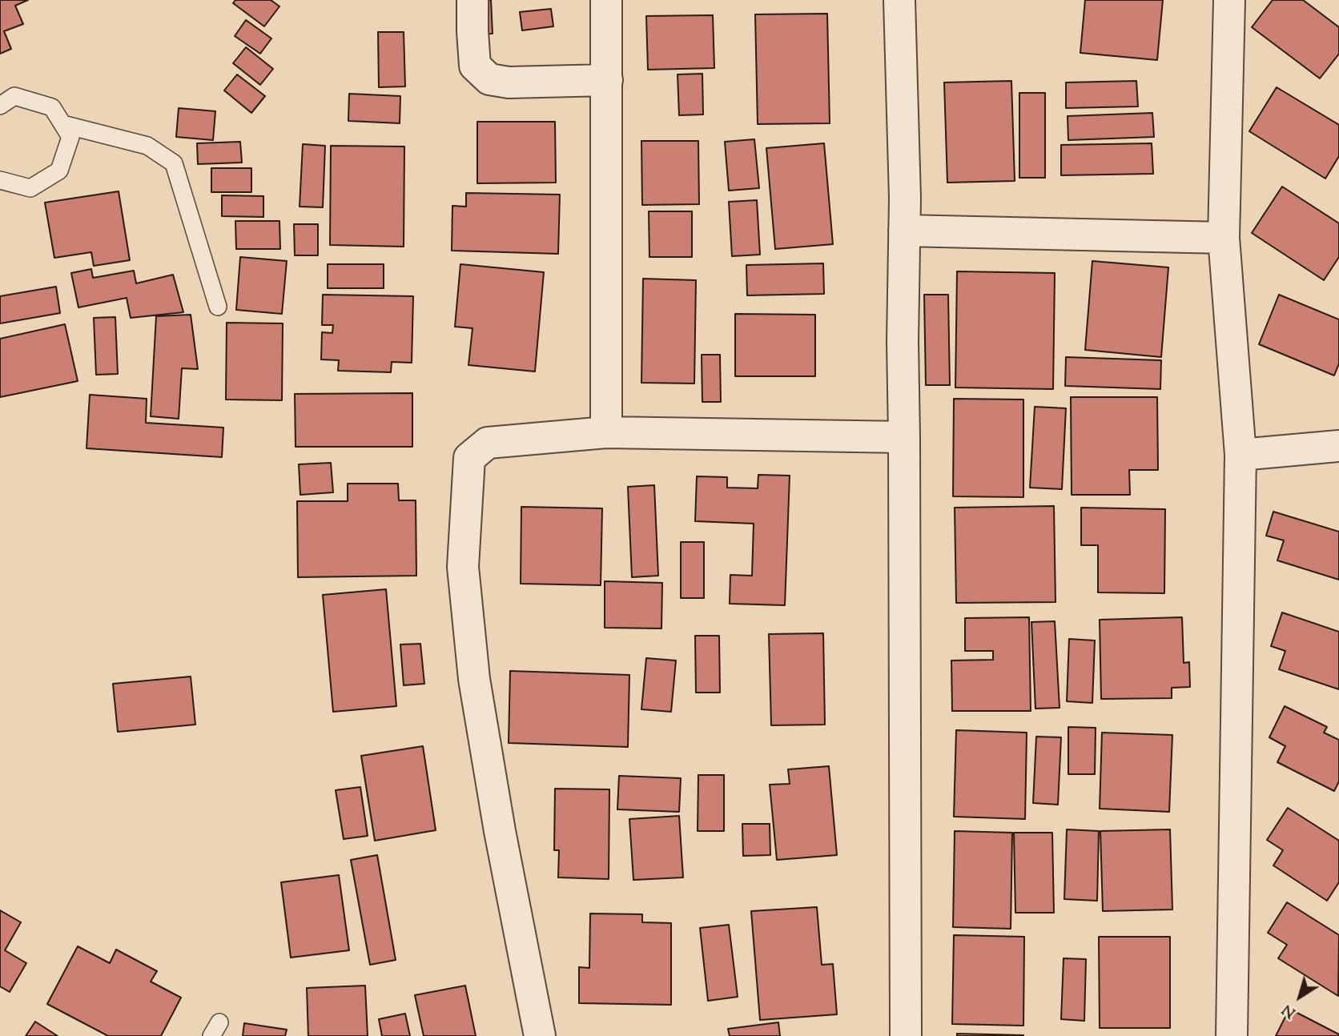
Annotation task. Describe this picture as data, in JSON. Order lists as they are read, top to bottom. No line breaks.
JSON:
{"north":"bottom left"}
